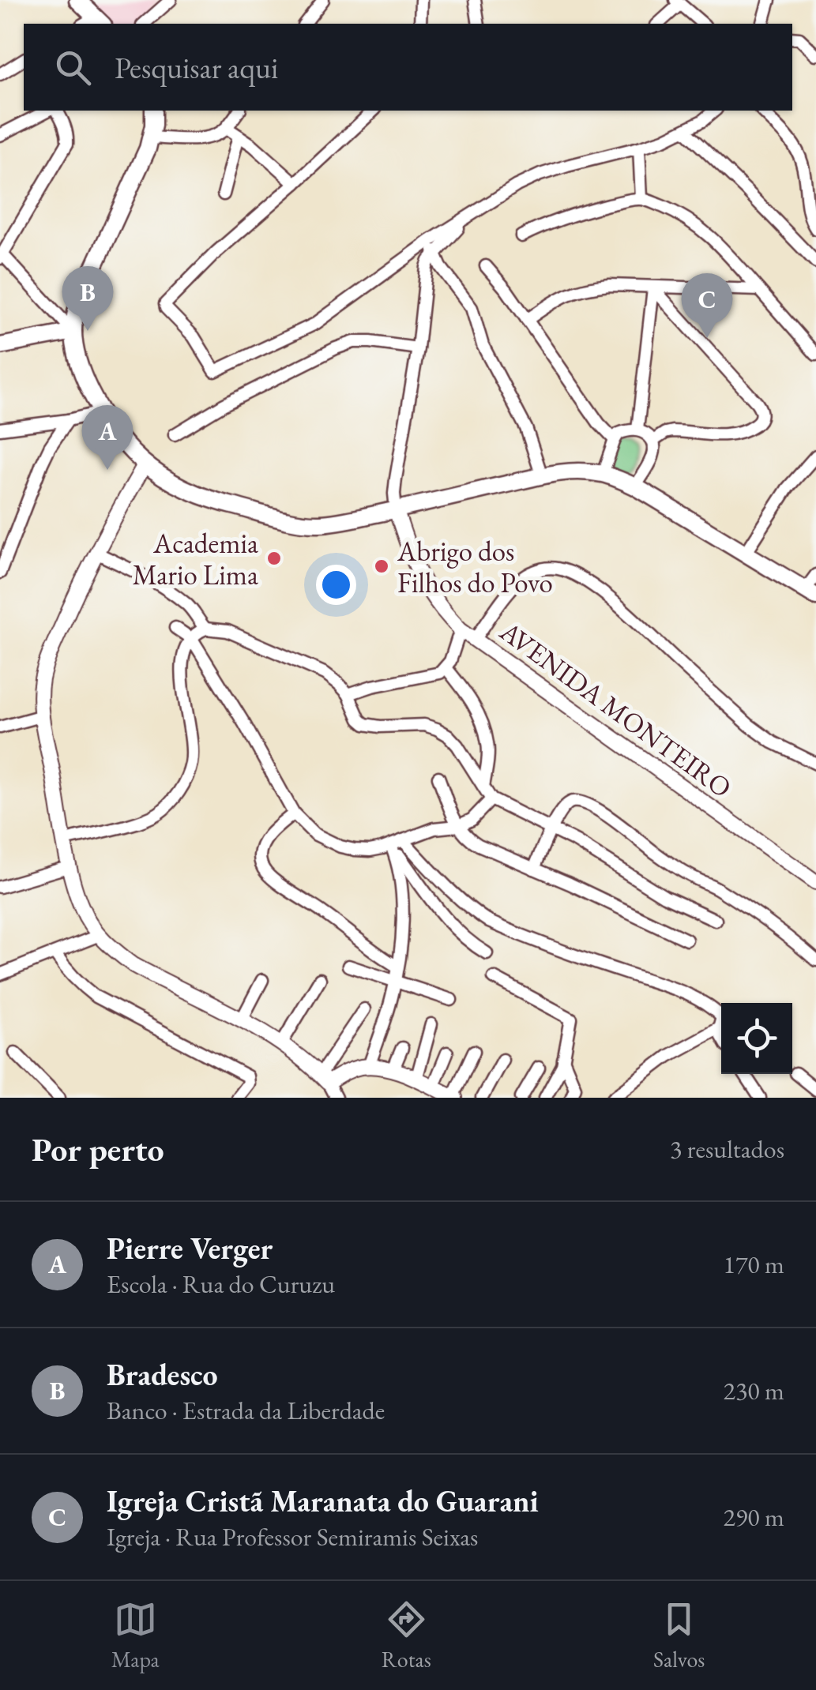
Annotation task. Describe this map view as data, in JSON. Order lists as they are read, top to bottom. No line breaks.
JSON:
{"streets":{"street":["AVENIDA MONTEIRO"]},"places":["Academia Mario Lima","Abrigo dos Filhos do Povo"],"page":{"search":"Pesquisar aqui","pins":["B","C","A"],"heading":["Por perto","3 resultados"],"list":[{"mark":"A","name":"Pierre Verger","note":"Escola · Rua do Curuzu","value":"170 m"},{"mark":"B","name":"Bradesco","note":"Banco · Estrada da Liberdade","value":"230 m"},{"mark":"C","name":"Igreja Cristã Maranata do Guarani","note":"Igreja · Rua Professor Semiramis Seixas","value":"290 m"}],"nav":["Mapa","Rotas","Salvos"]}}
